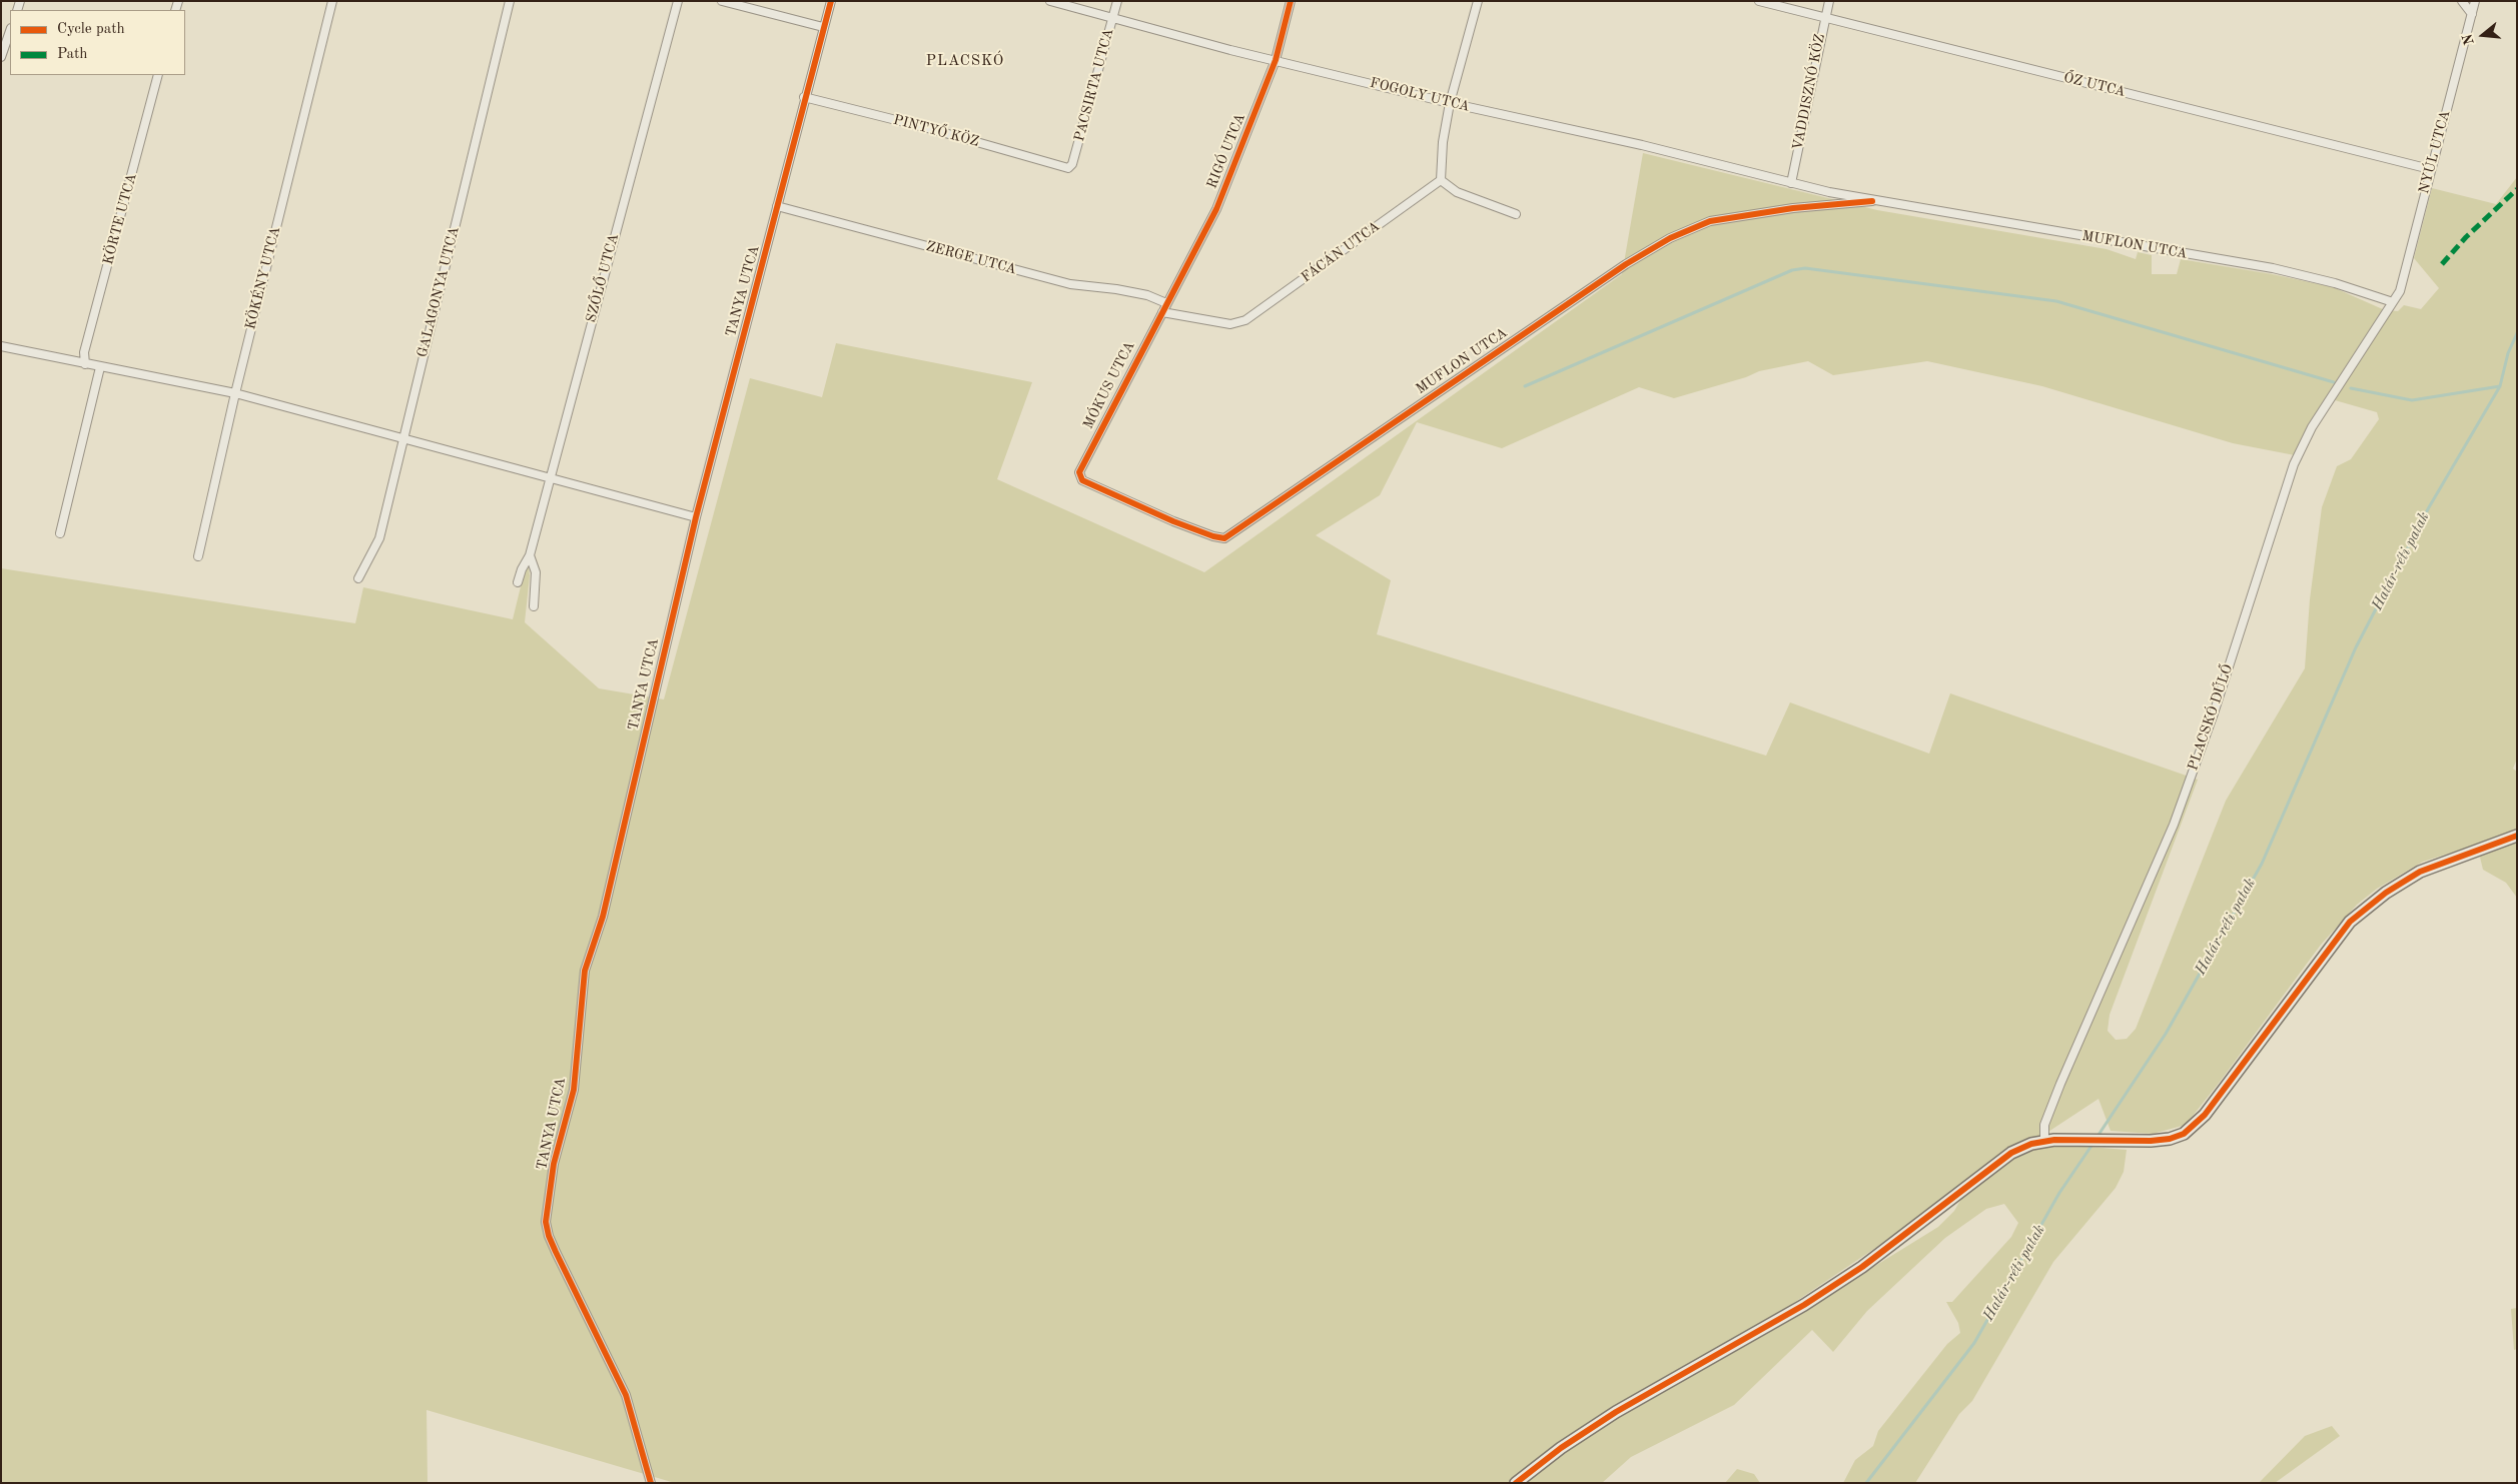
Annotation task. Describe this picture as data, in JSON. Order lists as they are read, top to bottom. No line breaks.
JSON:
{"streets":{"street":["PACSIRTA UTCA","ŐZ UTCA","VADDISZNÓ KÖZ","FOGOLY UTCA","PINTYŐ KÖZ","RIGÓ UTCA","NYÚL UTCA","KÖRTE UTCA","MUFLON UTCA","FÁCÁN UTCA","ZERGE UTCA","KÖKÉNY UTCA","SZŐLŐ UTCA","TANYA UTCA","GALAGONYA UTCA","MÓKUS UTCA","PLACSKÓ DŰLŐ"]},"crossings":[["PACSIRTA UTCA","FOGOLY UTCA"],["PACSIRTA UTCA","PINTYŐ KÖZ"],["ŐZ UTCA","VADDISZNÓ KÖZ"],["ŐZ UTCA","NYÚL UTCA"],["VADDISZNÓ KÖZ","FOGOLY UTCA"],["VADDISZNÓ KÖZ","MUFLON UTCA"],["FOGOLY UTCA","RIGÓ UTCA"],["FOGOLY UTCA","MUFLON UTCA"],["PINTYŐ KÖZ","TANYA UTCA"],["RIGÓ UTCA","ZERGE UTCA"],["RIGÓ UTCA","MÓKUS UTCA"],["NYÚL UTCA","MUFLON UTCA"],["NYÚL UTCA","PLACSKÓ DŰLŐ"],["MUFLON UTCA","MÓKUS UTCA"],["MUFLON UTCA","PLACSKÓ DŰLŐ"],["FÁCÁN UTCA","MÓKUS UTCA"],["ZERGE UTCA","TANYA UTCA"],["ZERGE UTCA","MÓKUS UTCA"]],"districts":["PLACSKÓ"],"water":["Határ-réti patak"],"legend":["Cycle path","Path"],"north":"left"}
